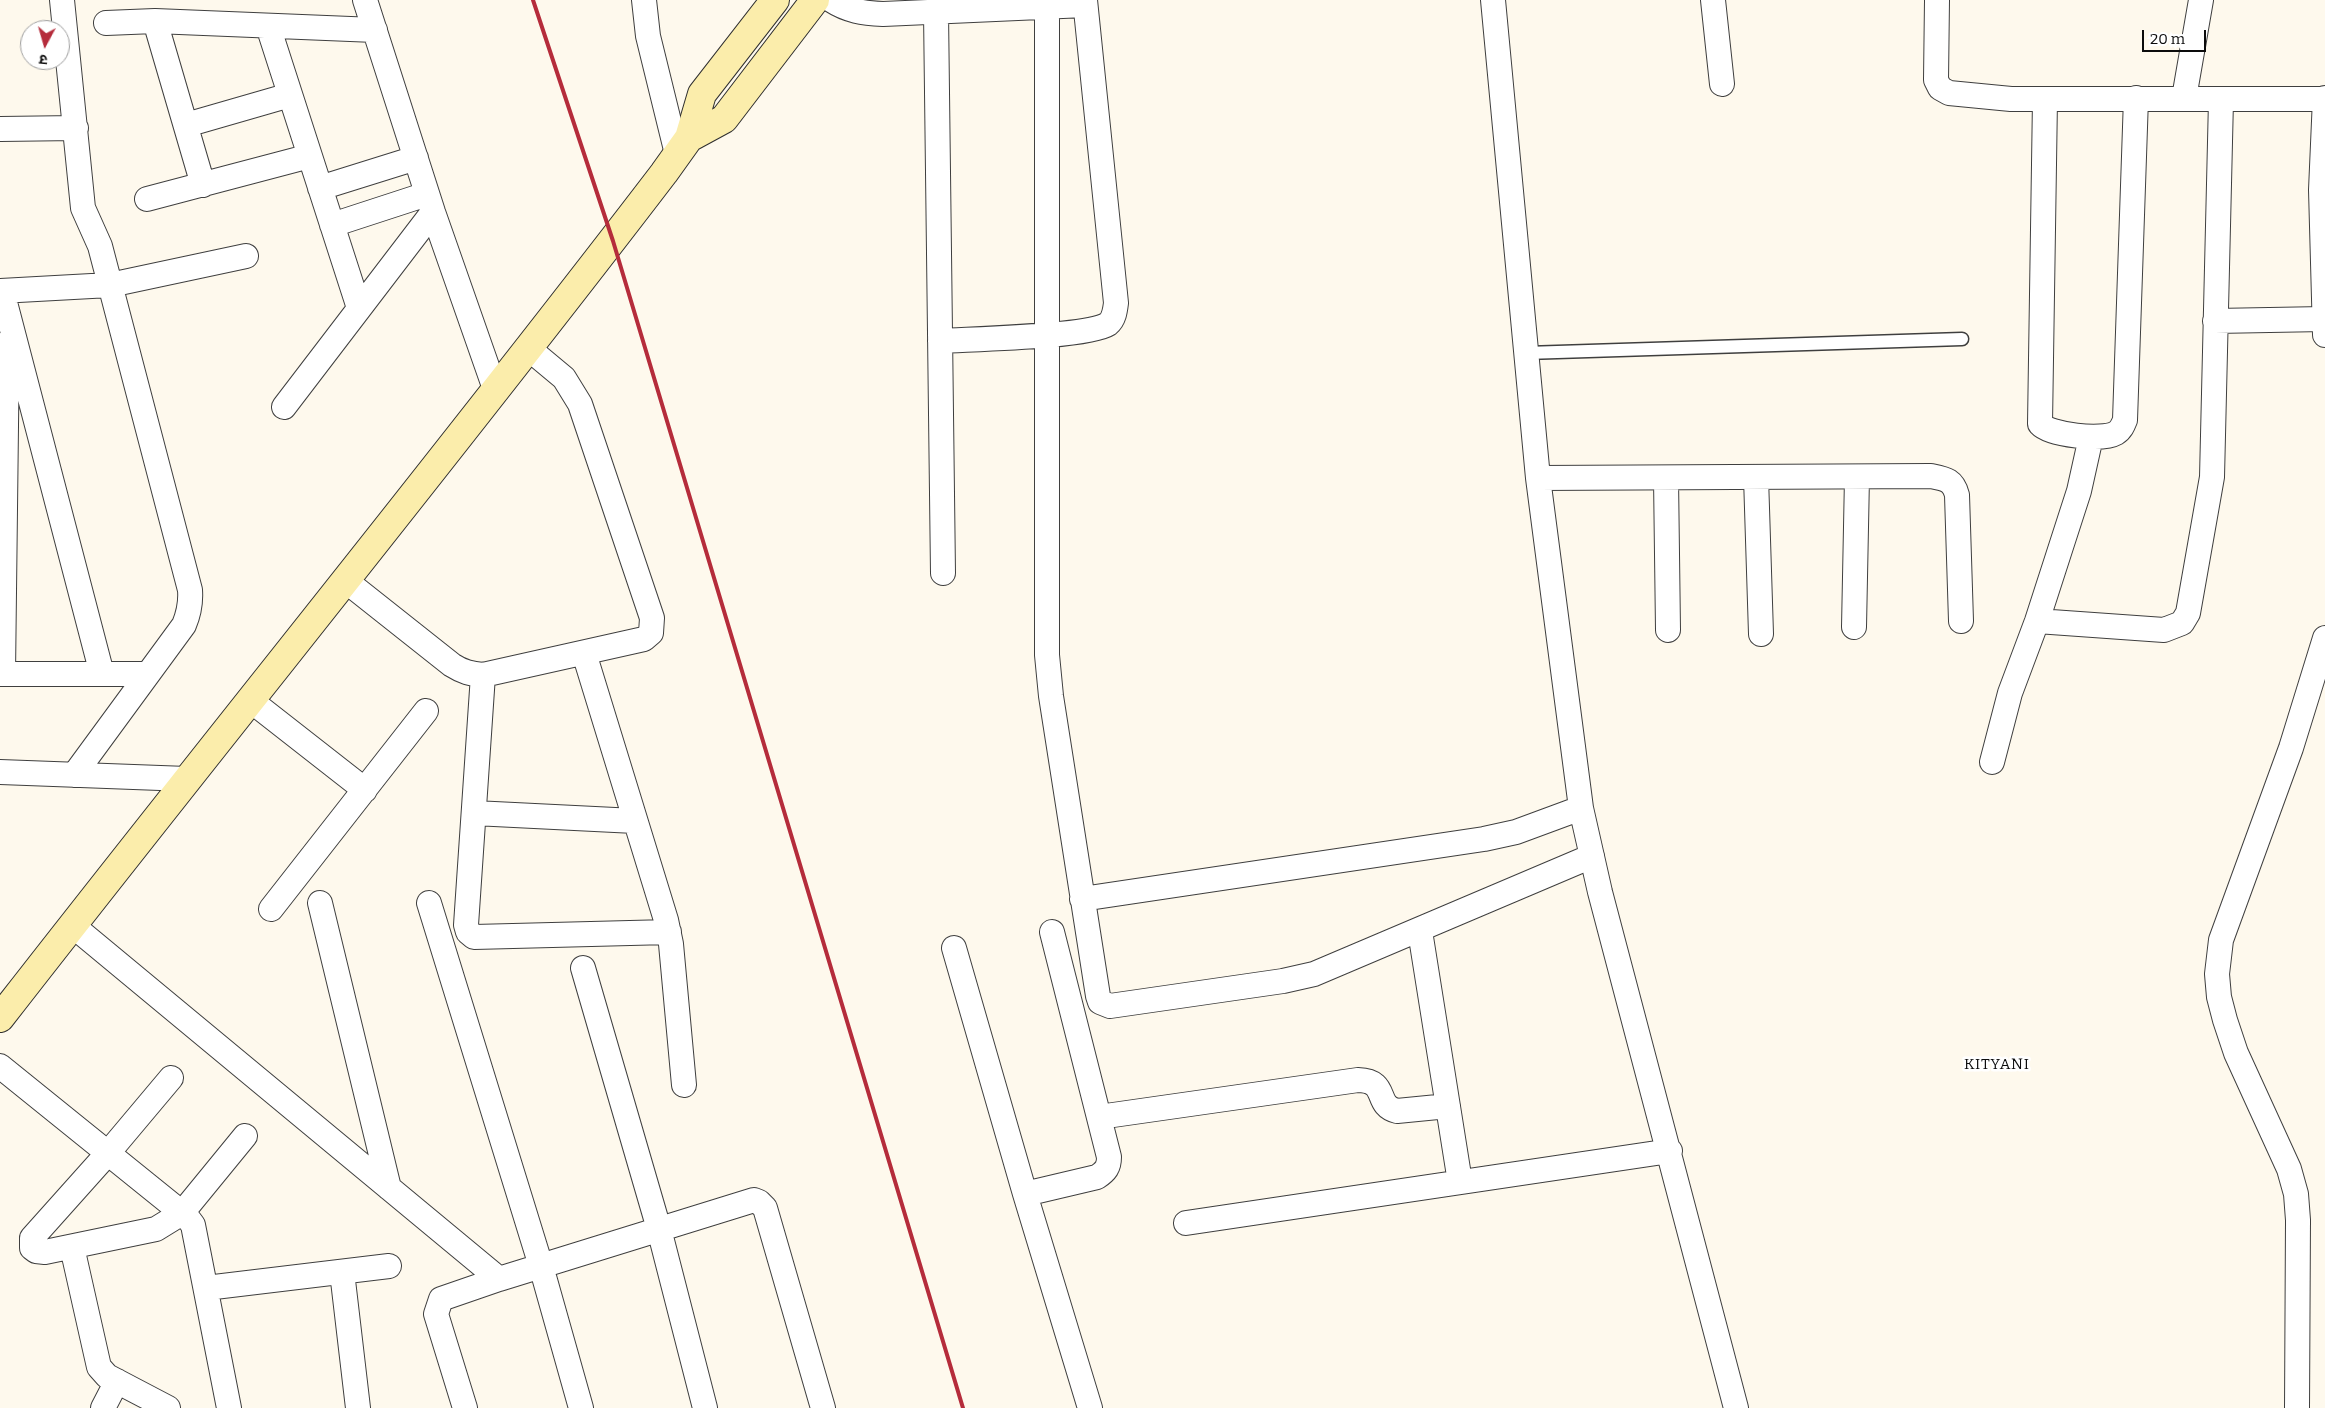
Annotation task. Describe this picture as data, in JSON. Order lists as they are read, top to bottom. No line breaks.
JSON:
{"districts":["KITYANI"],"scale_bar":"20 m","north":"bottom"}
